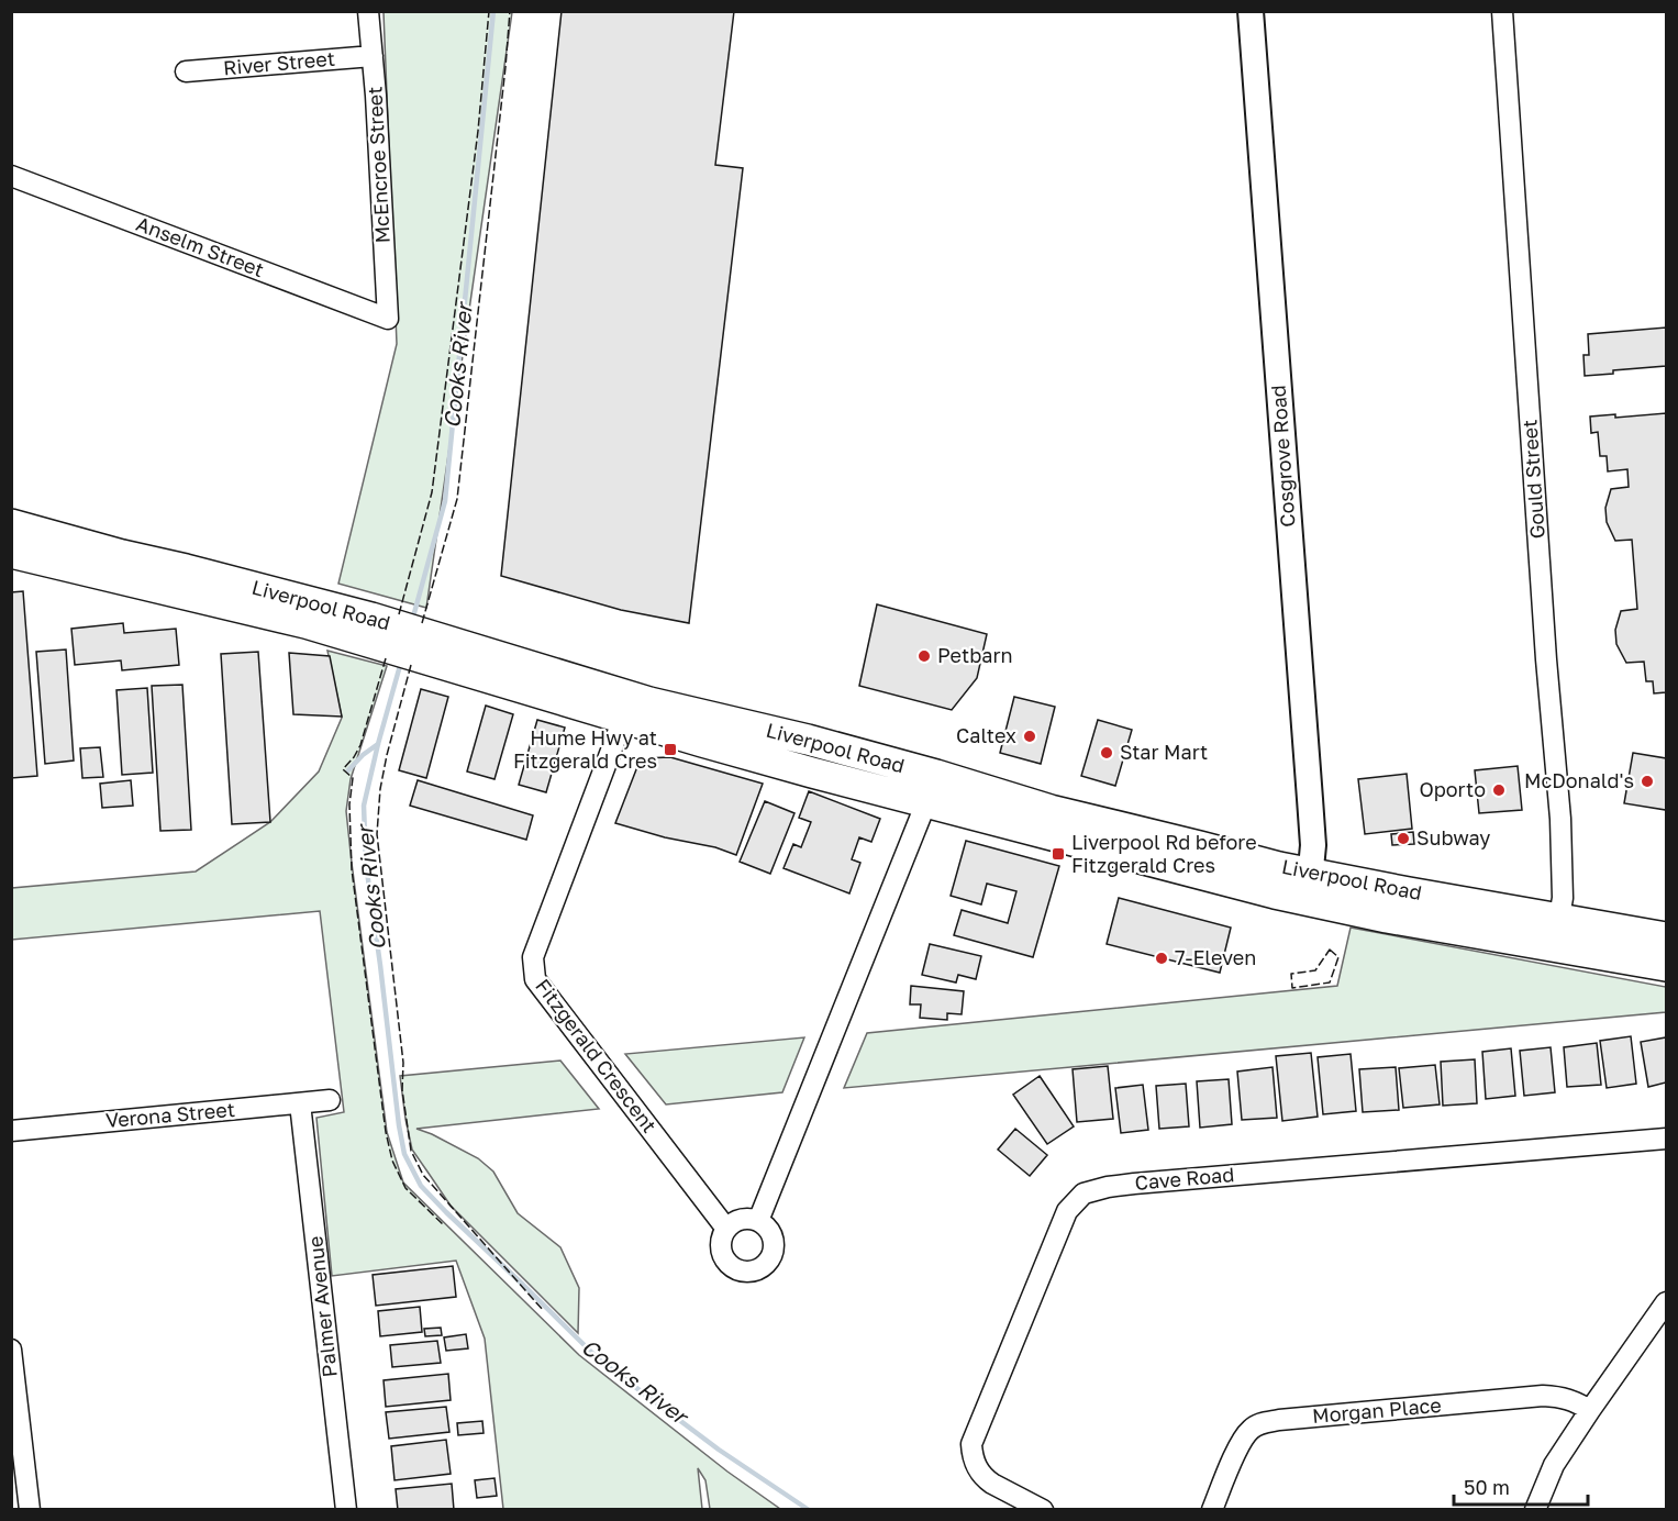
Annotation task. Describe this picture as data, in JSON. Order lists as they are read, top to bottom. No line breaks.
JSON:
{"streets":{"highway":["Liverpool Road"],"main road":["Cosgrove Road"],"street":["River Street","McEncroe Street","Anselm Street","Gould Street","Fitzgerald Crescent","Verona Street","Cave Road","Palmer Avenue","Morgan Place"]},"crossings":[["River Street","McEncroe Street"],["McEncroe Street","Anselm Street"],["Cosgrove Road","Liverpool Road"],["Gould Street","Liverpool Road"],["Liverpool Road","Fitzgerald Crescent"],["Verona Street","Palmer Avenue"]],"water":["Cooks River"],"places":{"other":["Petbarn","Caltex","Star Mart","McDonald's","Oporto","Subway","7-Eleven"],"transit":["Hume Hwy at Fitzgerald Cres","Liverpool Rd before Fitzgerald Cres"]},"scale_bar":"50 m"}
